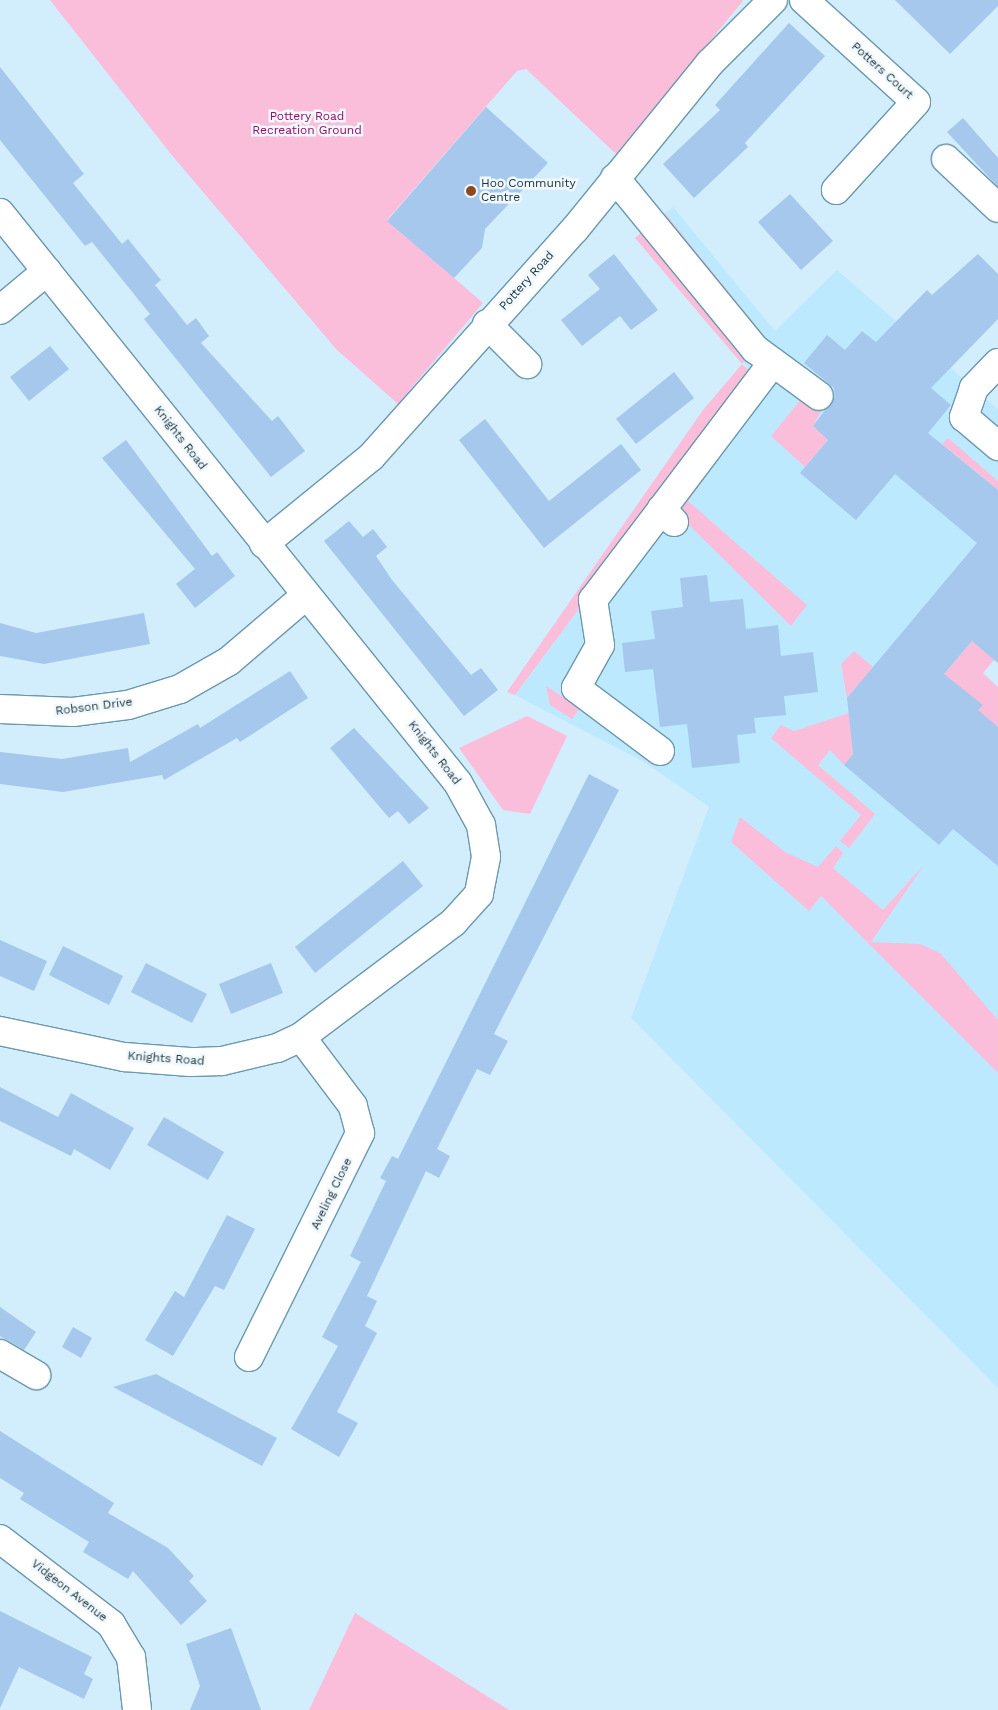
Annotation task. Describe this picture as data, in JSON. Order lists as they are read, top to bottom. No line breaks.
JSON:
{"streets":{"street":["Potters Court","Pottery Road","Knights Road","Robson Drive","Aveling Close","Vidgeon Avenue"]},"crossings":[["Pottery Road","Knights Road"],["Knights Road","Robson Drive"],["Knights Road","Aveling Close"]],"parks":["Pottery Road Recreation Ground"],"places":["Hoo Community Centre"]}
